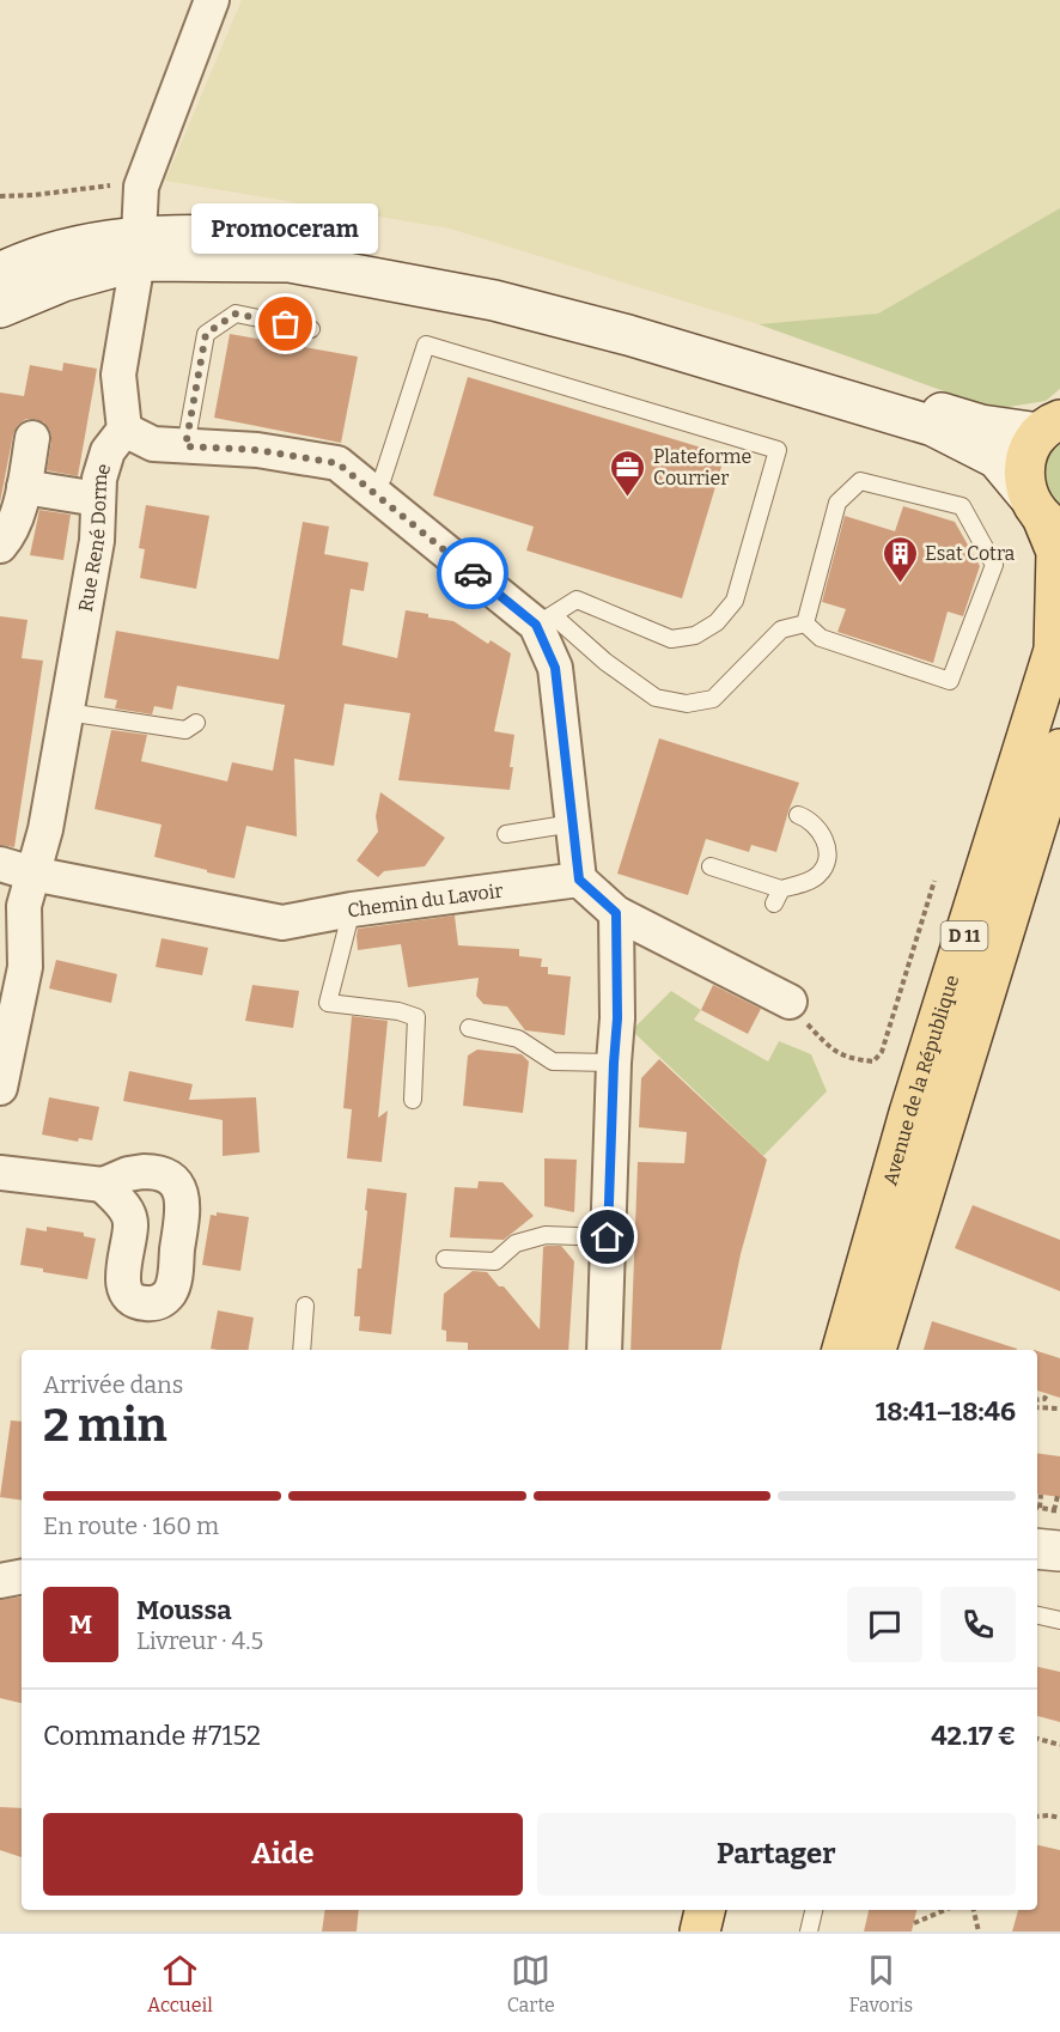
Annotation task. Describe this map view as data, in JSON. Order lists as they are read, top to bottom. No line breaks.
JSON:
{"streets":{"main road":["D 11","Avenue de la République"],"street":["Rue René Dorme","Chemin du Lavoir"]},"crossings":[["Rue René Dorme","Chemin du Lavoir"]],"places":{"other":["Promoceram"],"office":["Plateforme Courrier"],"building":["Esat Cotra"]},"page":{"bubble":"Promoceram","heading":["2 min","Arrivée dans","18:41–18:46"],"panel":["Moussa","Livreur · 4.5","Commande #7152","42.17 €"],"bar":"En route · 160 m","round":"M","buttons":["Aide","Partager"],"tabs":["Accueil","Carte","Favoris"]}}
